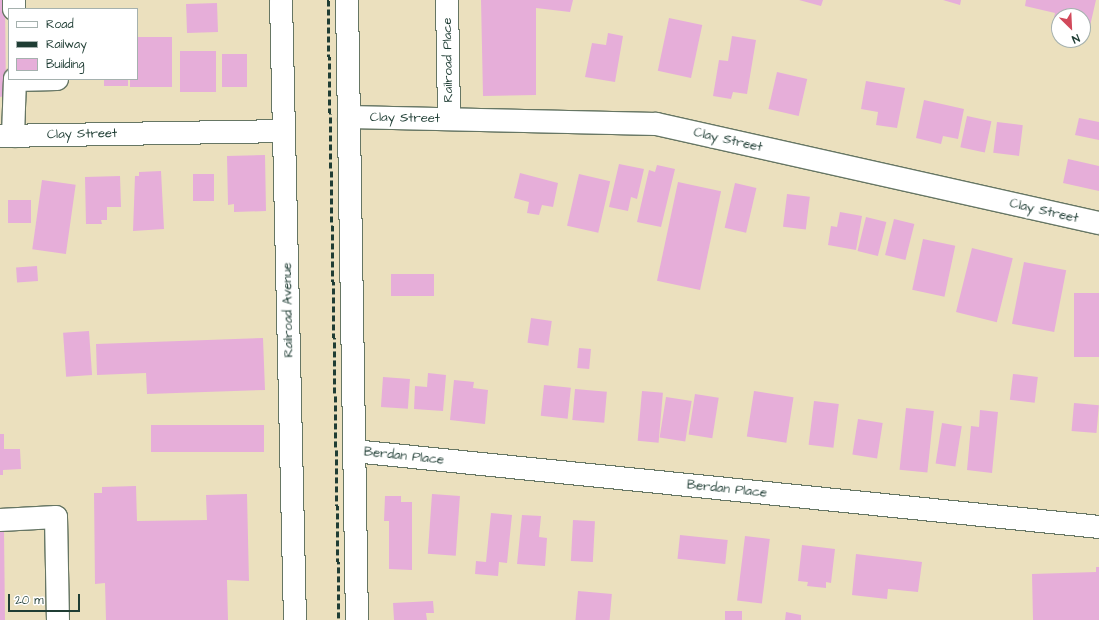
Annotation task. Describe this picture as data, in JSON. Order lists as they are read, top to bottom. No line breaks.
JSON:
{"streets":{"street":["Railroad Place","Clay Street","Railroad Avenue","Berdan Place"]},"crossings":[["Railroad Place","Clay Street"],["Clay Street","Railroad Avenue"]],"legend":["Road","Railway","Building"],"scale_bar":"20 m","north":"bottom right"}
